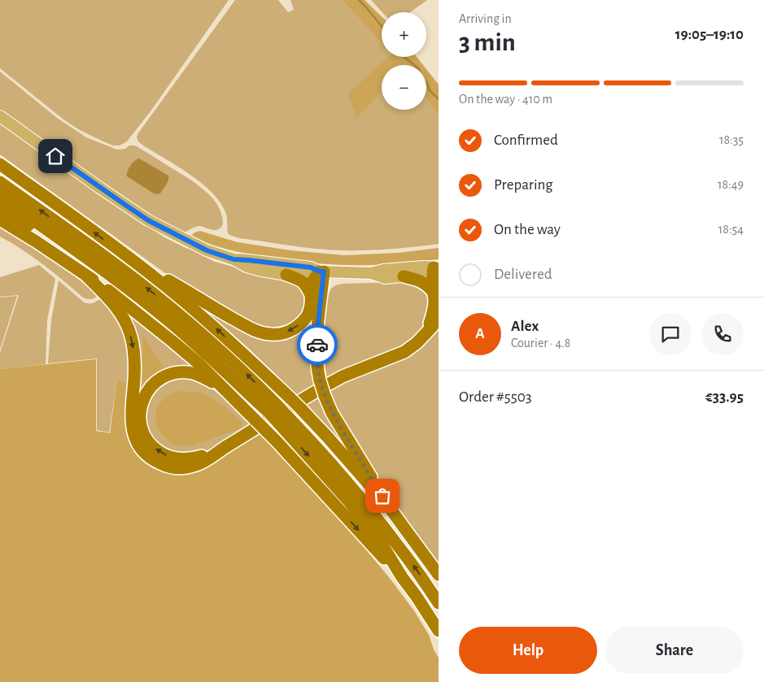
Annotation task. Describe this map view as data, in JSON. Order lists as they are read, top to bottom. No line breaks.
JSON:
{"page":{"heading":["3 min","Arriving in","19:05–19:10"],"panel":["Alex","Courier · 4.8","Order #5503","€33.95"],"map_buttons":["+","−"],"bar":"On the way · 410 m","list":[["Confirmed","18:35"],["Preparing","18:49"],["On the way","18:54"],"Delivered"],"round":"A","buttons":["Help","Share"]}}
